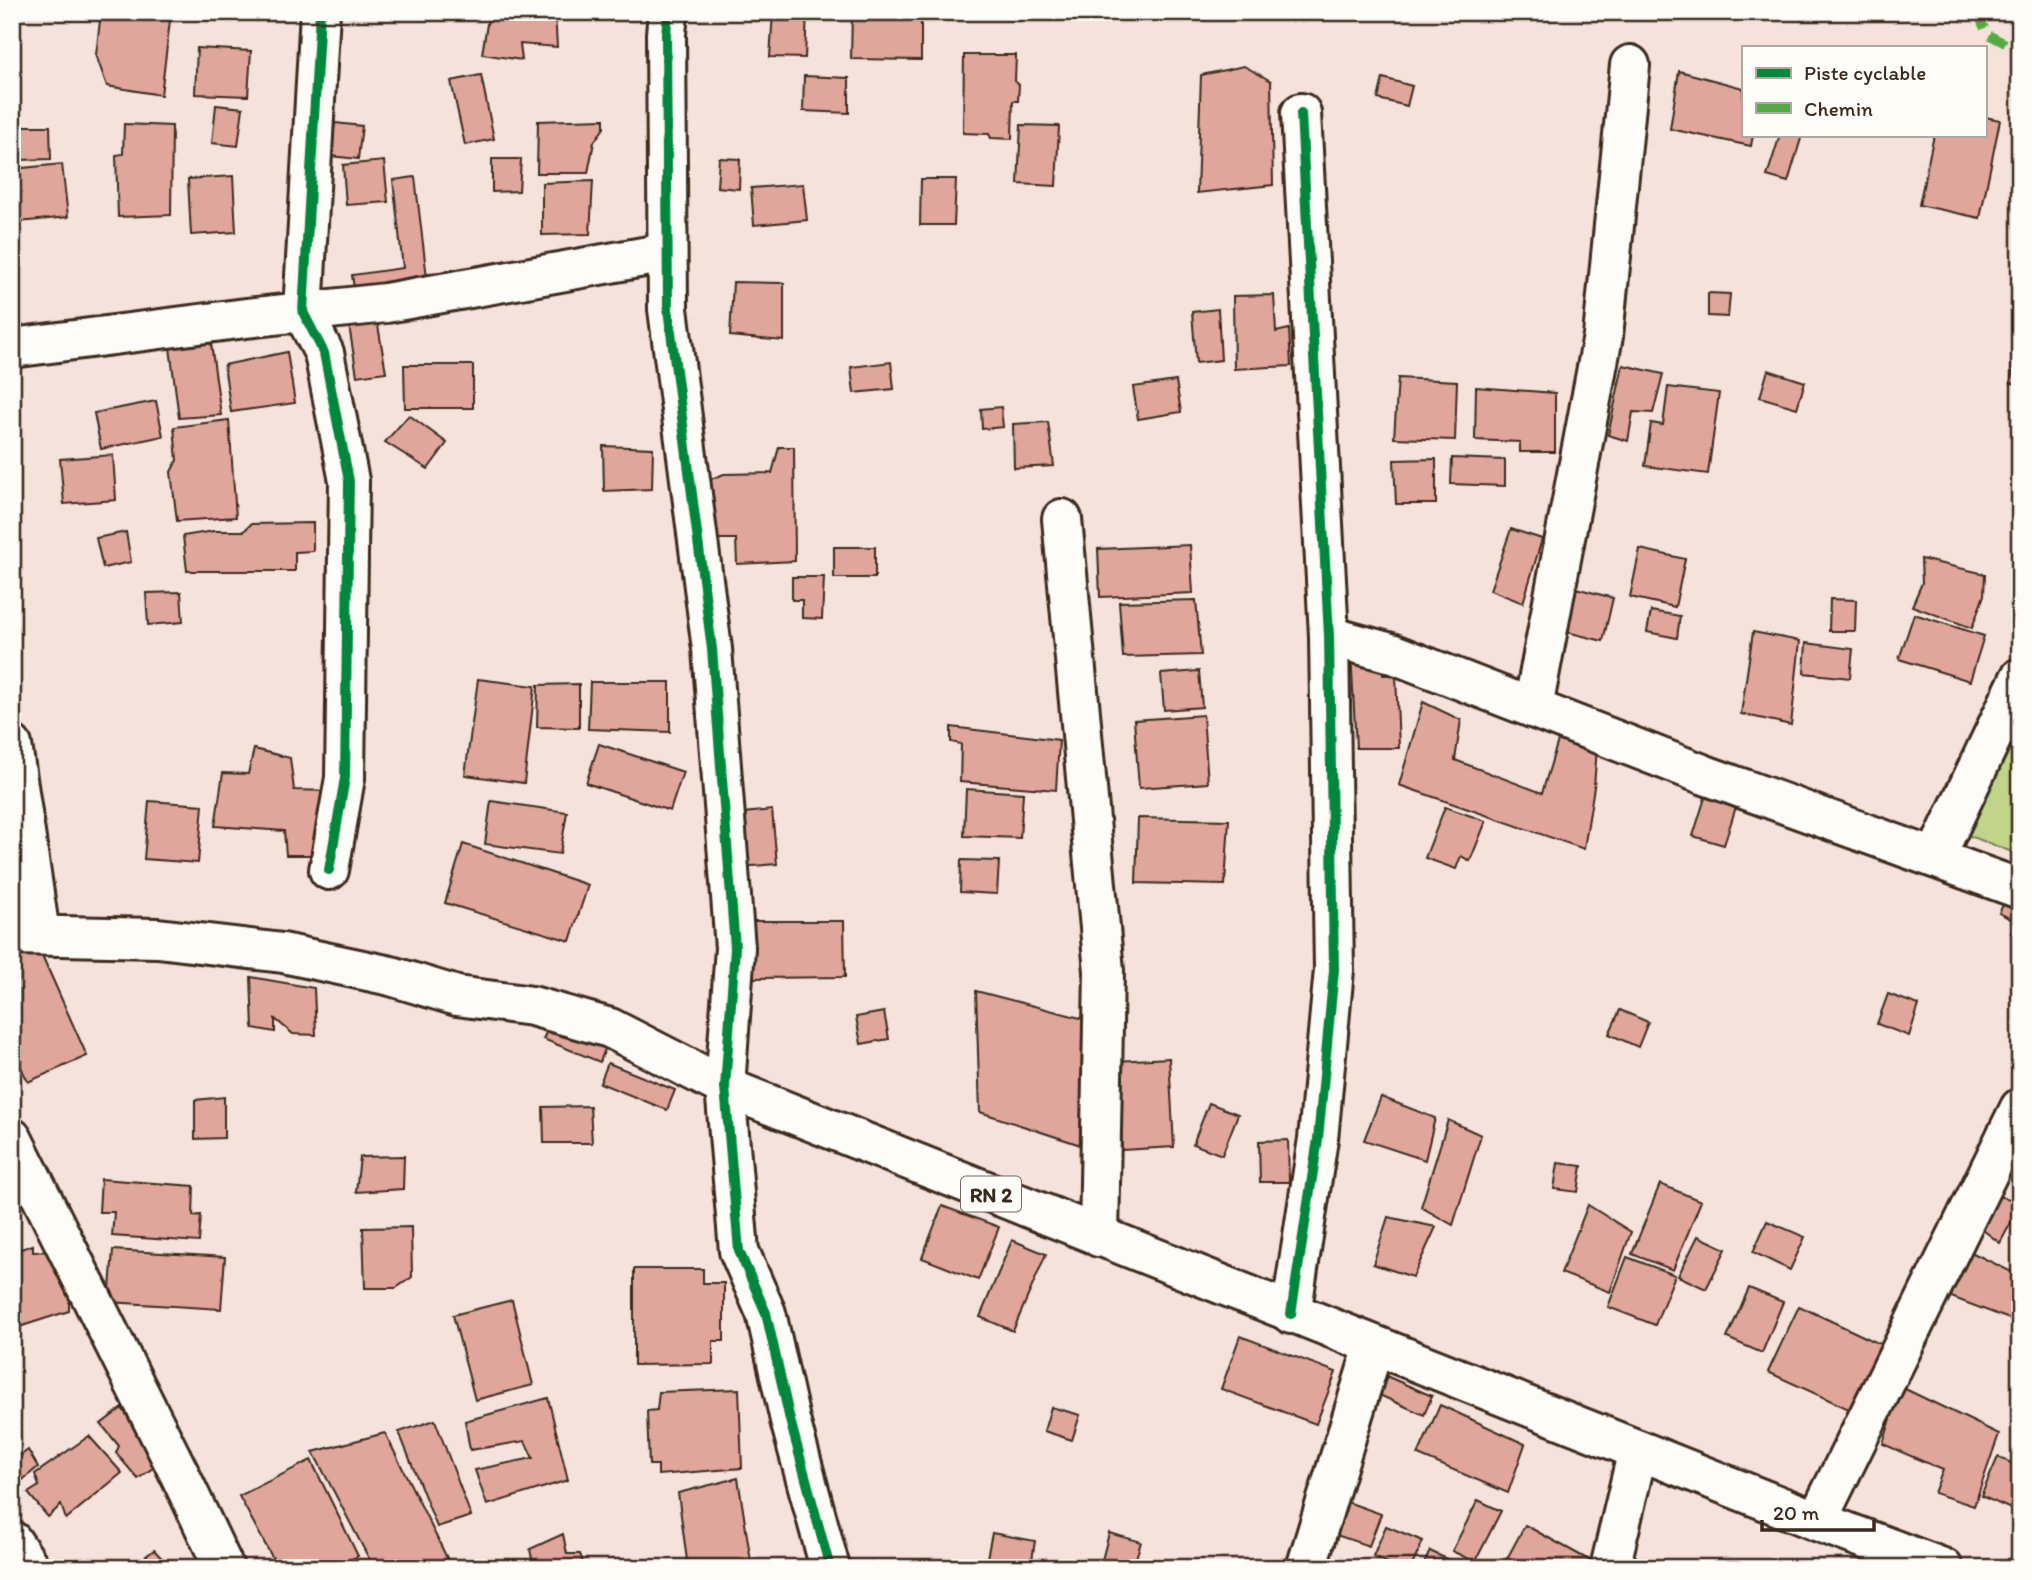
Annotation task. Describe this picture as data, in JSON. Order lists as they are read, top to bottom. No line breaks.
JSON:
{"streets":{"main road":["RN 2"]},"legend":["Piste cyclable","Chemin"],"scale_bar":"20 m"}
